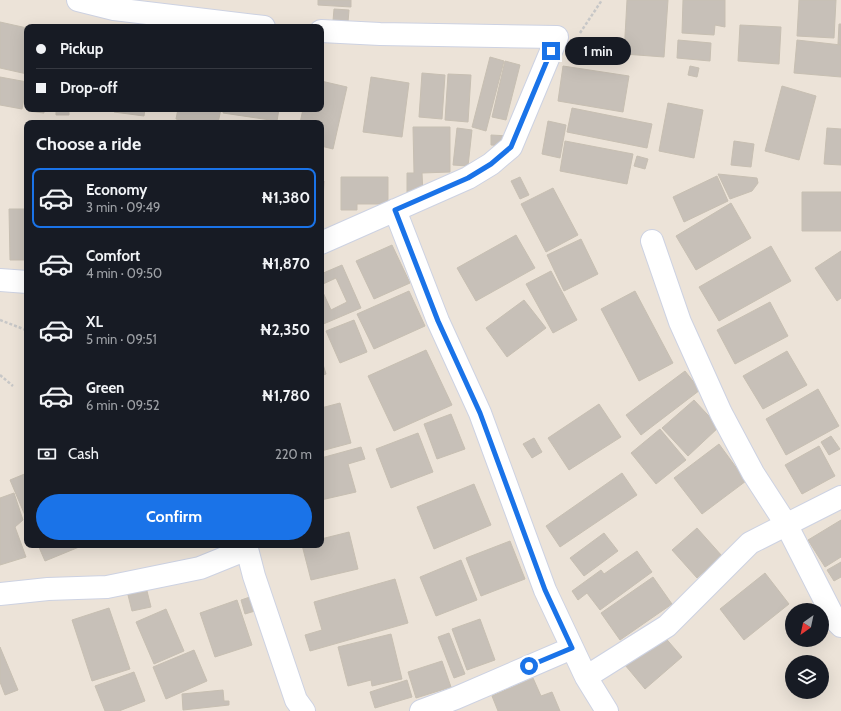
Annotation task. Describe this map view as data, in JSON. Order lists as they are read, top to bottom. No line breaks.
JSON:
{"north":"bottom left","page":{"banner":["Pickup","Drop-off"],"bubble":"1 min","heading":"Choose a ride","list":[{"name":"Economy","note":"3 min · 09:49","value":"₦1,380"},{"name":"Comfort","note":"4 min · 09:50","value":"₦1,870"},{"name":"XL","note":"5 min · 09:51","value":"₦2,350"},{"name":"Green","note":"6 min · 09:52","value":"₦1,780"}],"pay":["Cash","220 m"],"buttons":"Confirm"}}
